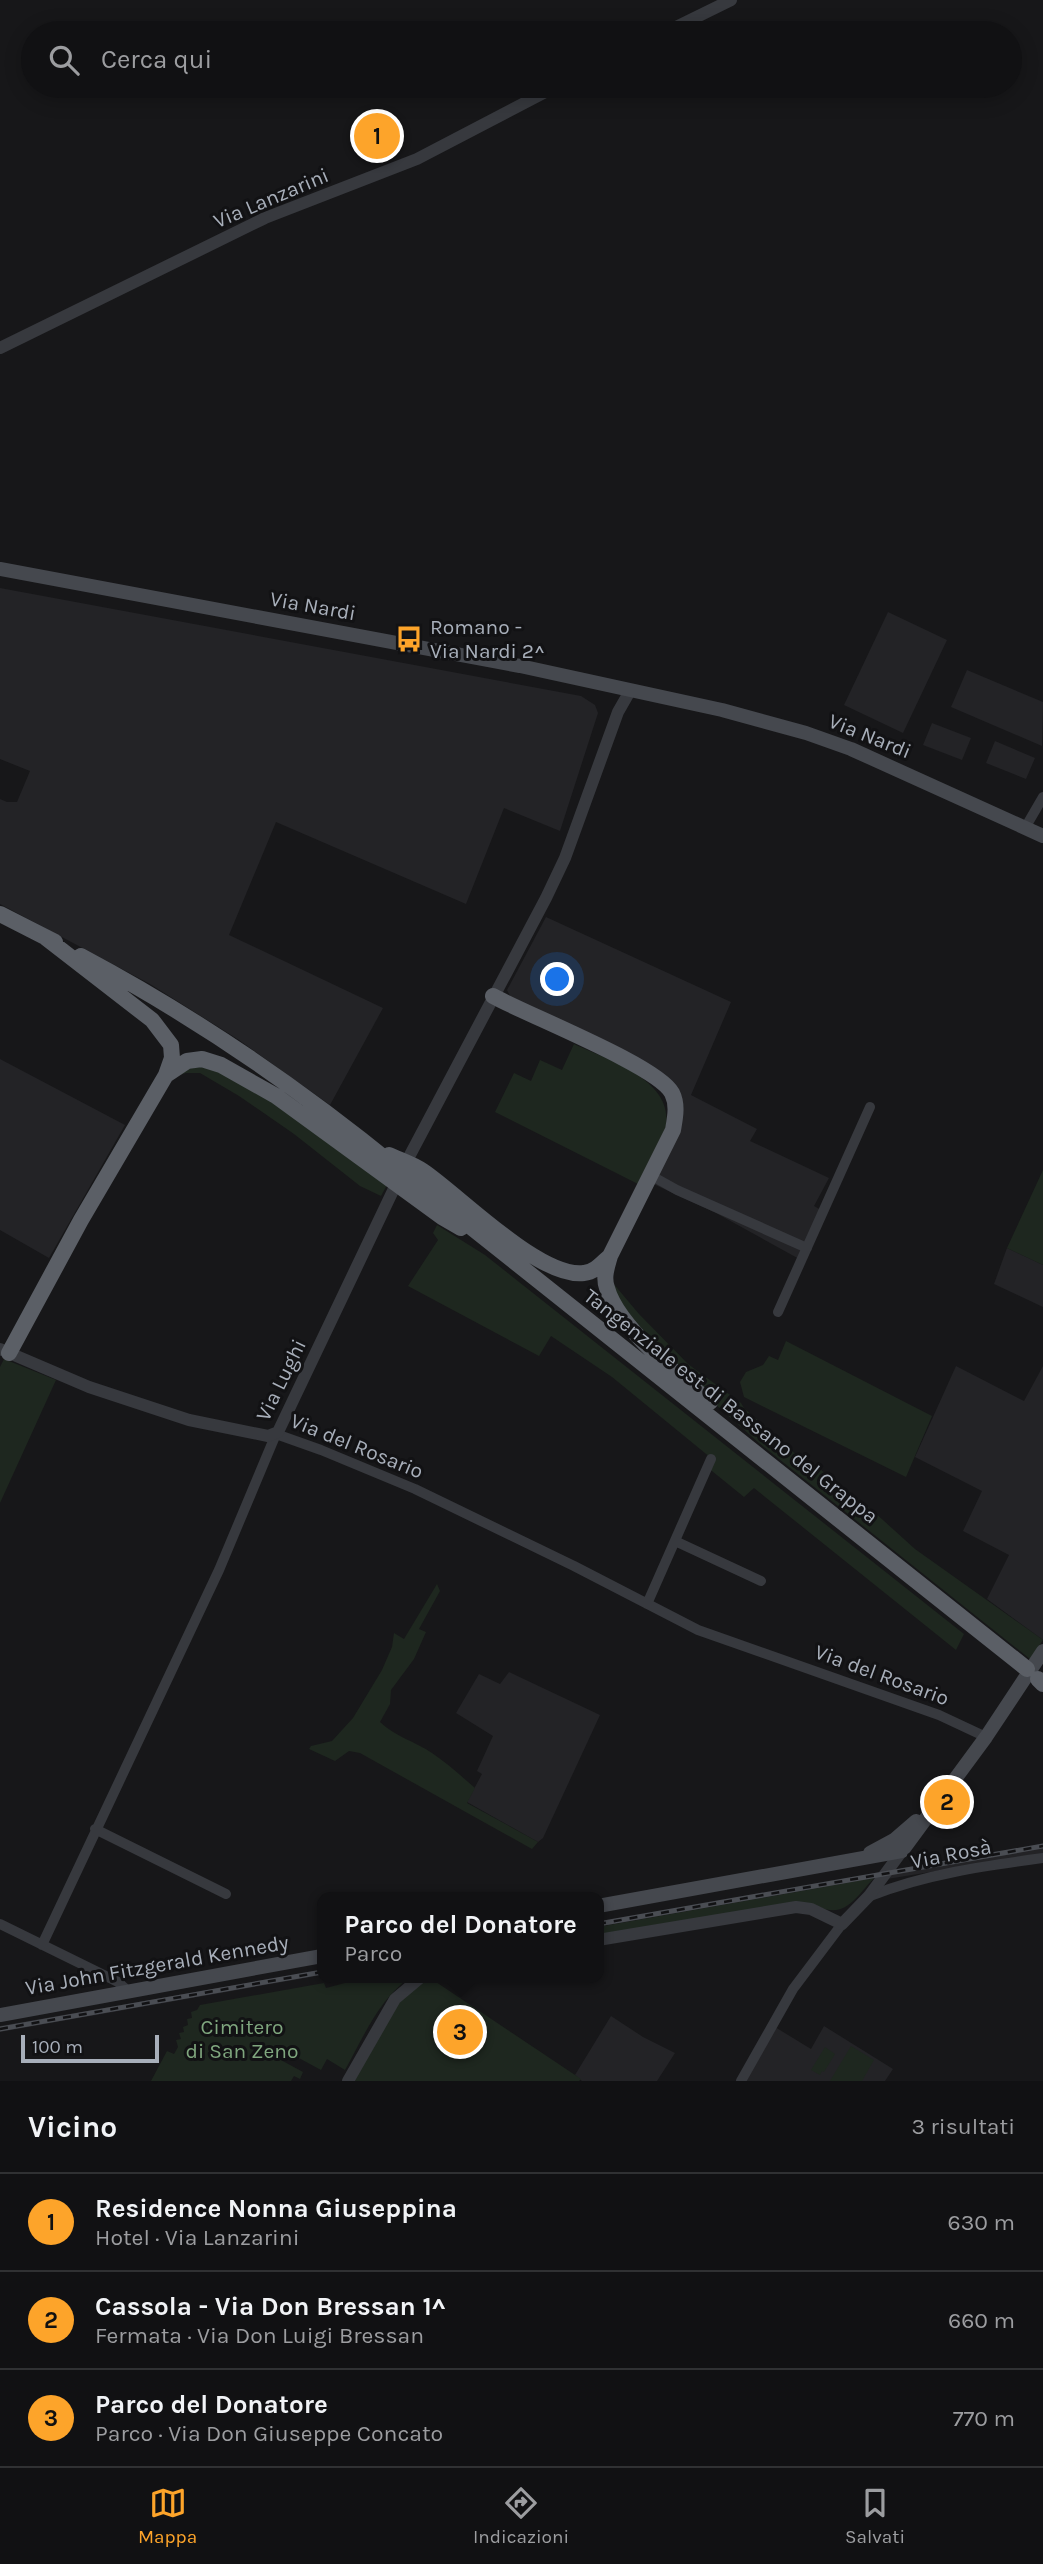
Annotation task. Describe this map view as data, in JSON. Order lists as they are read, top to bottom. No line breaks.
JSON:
{"streets":{"highway":["Tangenziale est di Bassano del Grappa"],"main road":["Via Nardi","Via John Fitzgerald Kennedy"],"street":["Via Lanzarini","Via Lughi","Via del Rosario","Via Rosà"]},"crossings":[["Via Nardi","Via Lughi"],["Via Lughi","Via del Rosario"]],"parks":["Cimitero di San Zeno"],"places":{"bus stop":["Romano - Via Nardi 2^"]},"scale_bar":"100 m","page":{"search":"Cerca qui","pins":["1","2","3"],"popup":["Parco del Donatore","Parco"],"scale":"100 m","heading":["Vicino","3 risultati"],"list":[{"mark":"1","name":"Residence Nonna Giuseppina","note":"Hotel · Via Lanzarini","value":"630 m"},{"mark":"2","name":"Cassola - Via Don Bressan 1^","note":"Fermata · Via Don Luigi Bressan","value":"660 m"},{"mark":"3","name":"Parco del Donatore","note":"Parco · Via Don Giuseppe Concato","value":"770 m"}],"nav":["Mappa","Indicazioni","Salvati"]}}
